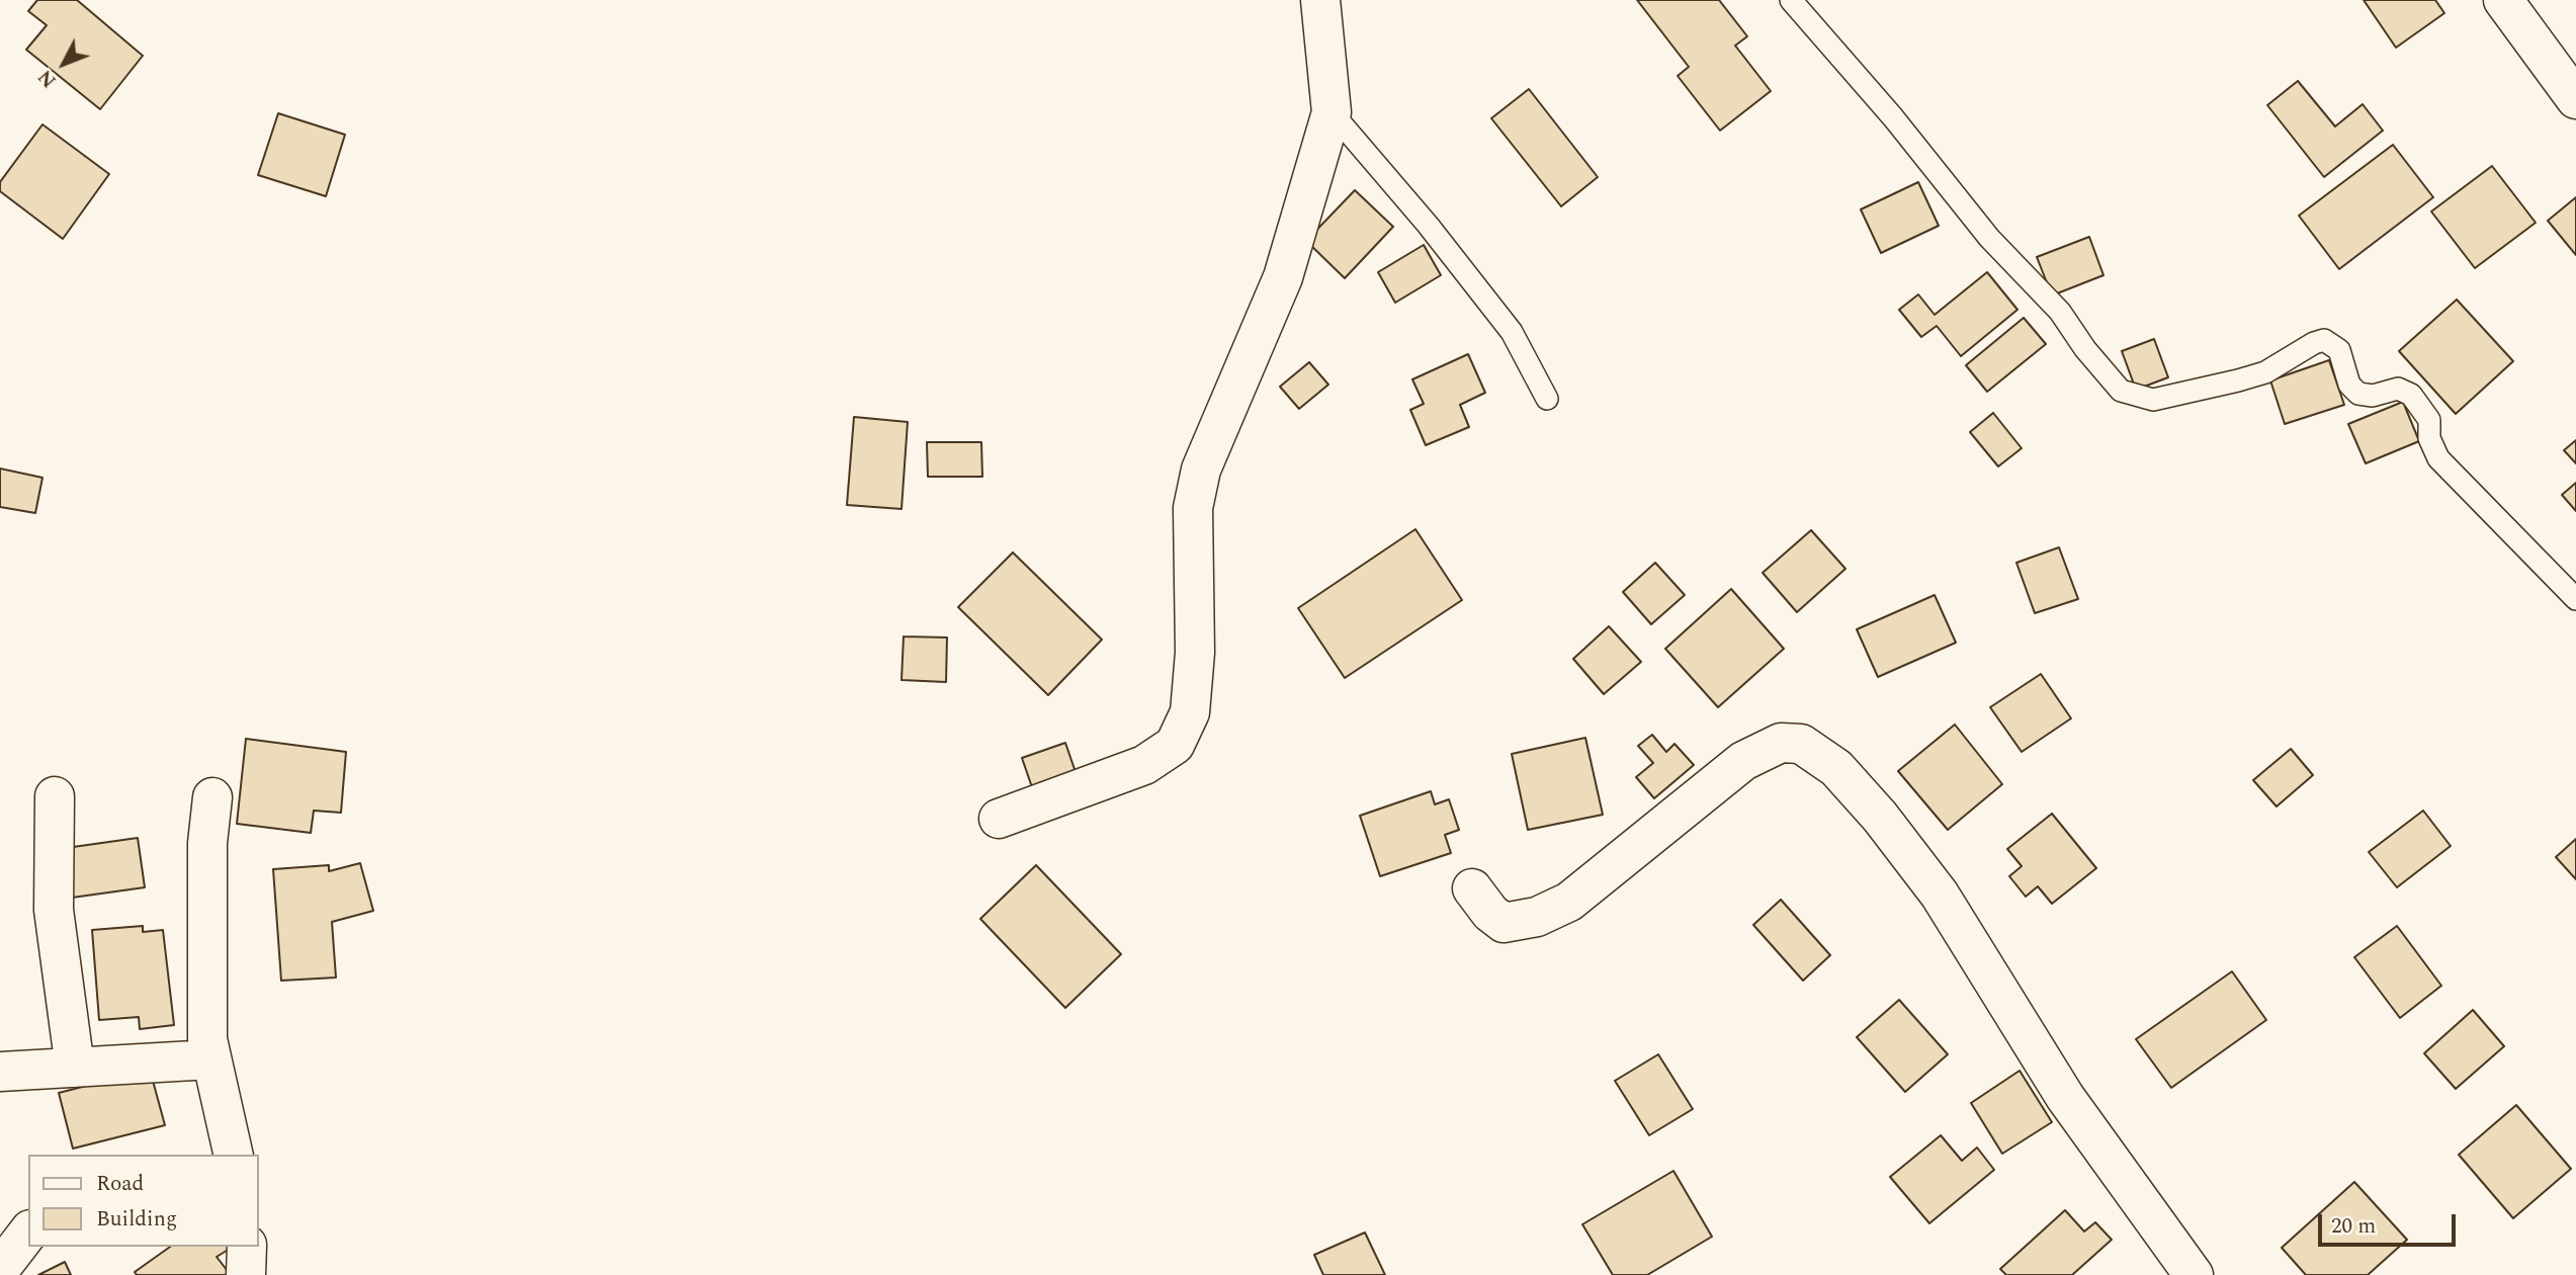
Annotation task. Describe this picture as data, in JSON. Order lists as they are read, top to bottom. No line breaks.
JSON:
{"legend":["Road","Building"],"scale_bar":"20 m","north":"bottom left"}
